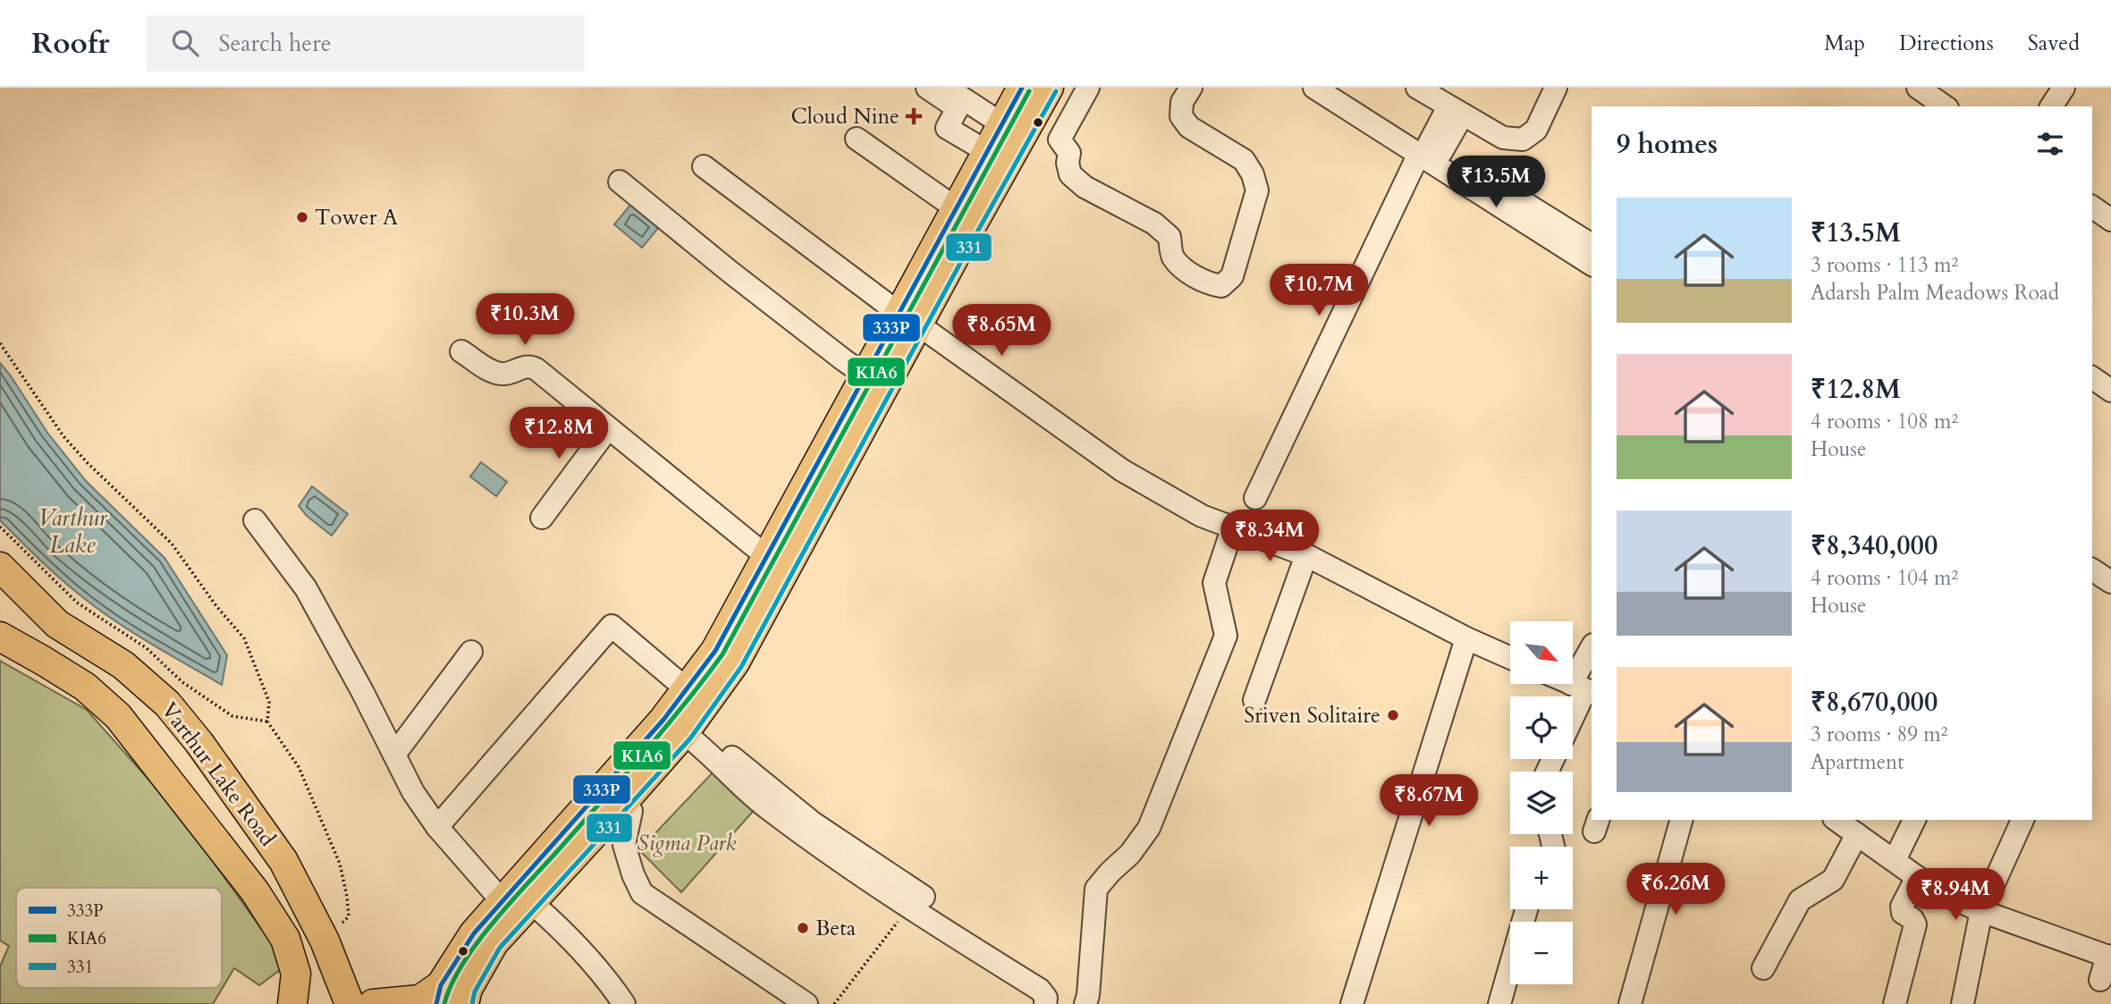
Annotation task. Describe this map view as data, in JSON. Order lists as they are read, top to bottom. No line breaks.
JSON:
{"streets":{"main road":["Varthur Lake Road"]},"water":["Varthur Lake"],"parks":["Sigma Park"],"places":{"health":["Cloud Nine"],"other":["Tower A","Sriven Solitaire","Beta"]},"lines":["transit line 333P","transit line KIA6","transit line 331"],"legend":["333P","KIA6","331"],"north":"bottom right","page":{"header":"Roofr","search":"Search here","nav":["Map","Directions","Saved"],"heading":"9 homes","price":["₹13.5M","₹10.7M","₹10.3M","₹8.65M","₹12.8M","₹8.34M","₹8.67M","₹6.26M","₹8.94M"],"list":[{"name":"₹13.5M","note":"3 rooms · 113 m² · Adarsh Palm Meadows Road"},{"name":"₹12.8M","note":"4 rooms · 108 m² · House"},{"name":"₹8,340,000","note":"4 rooms · 104 m² · House"},{"name":"₹8,670,000","note":"3 rooms · 89 m² · Apartment"}],"map_buttons":["+","−"]}}
